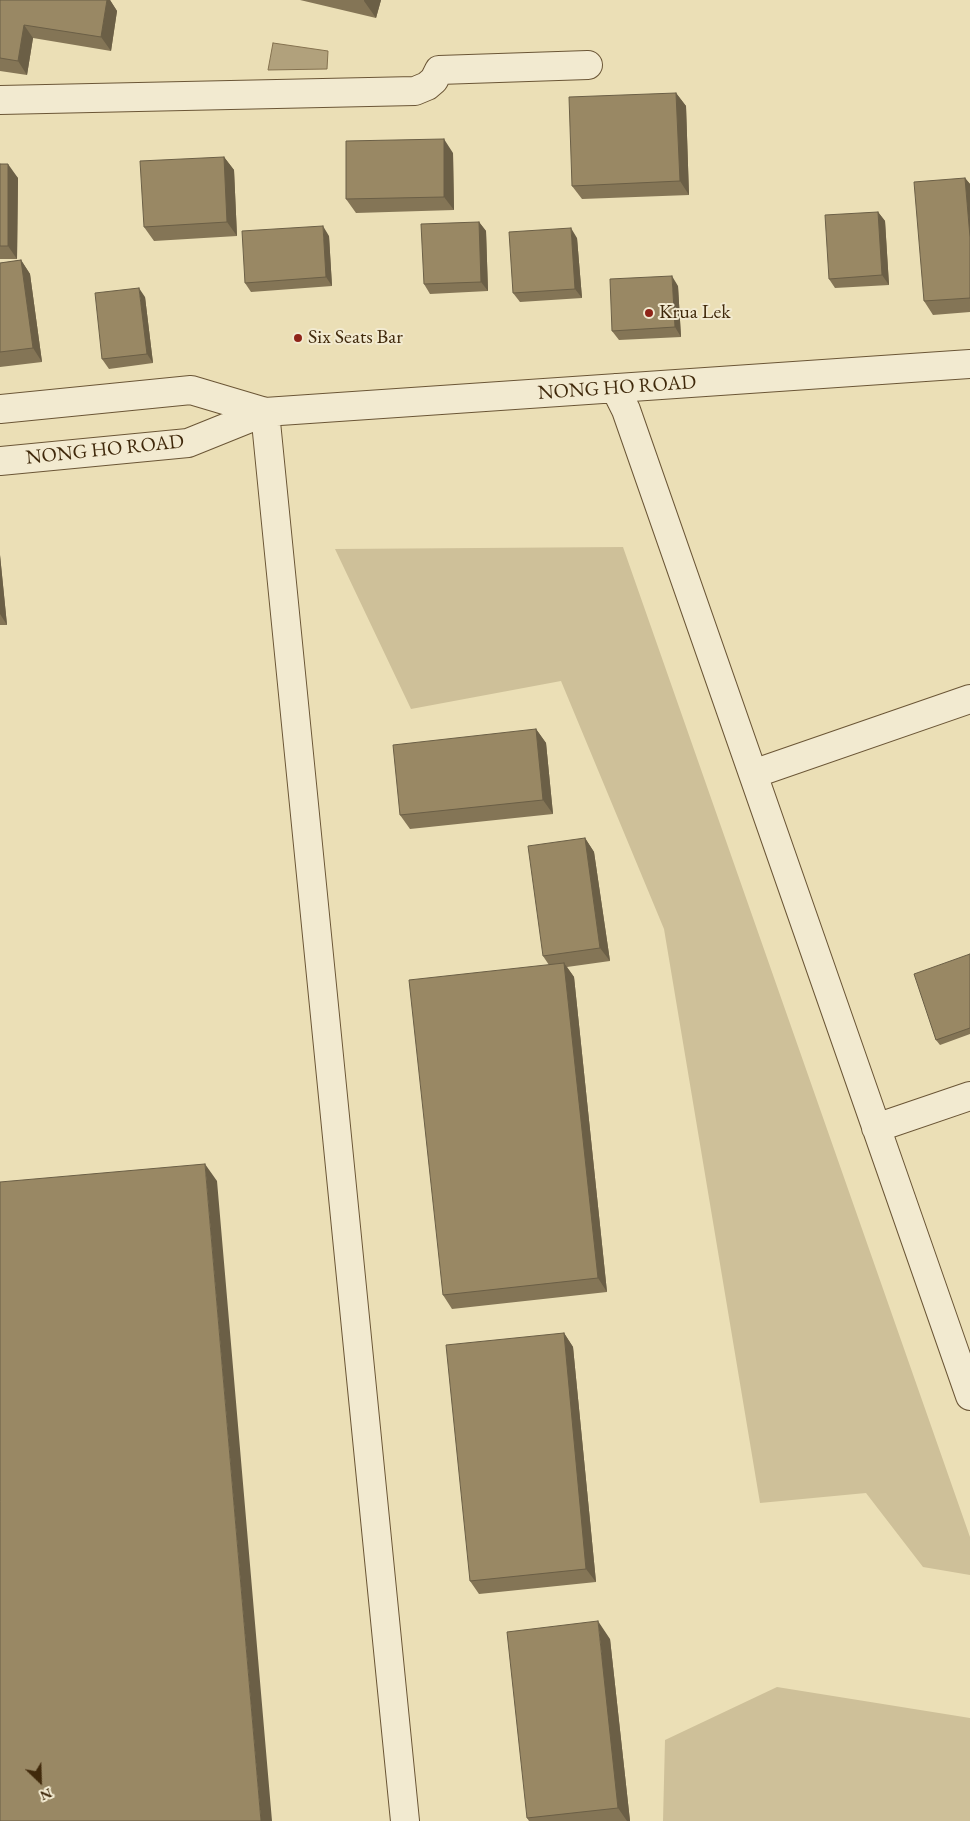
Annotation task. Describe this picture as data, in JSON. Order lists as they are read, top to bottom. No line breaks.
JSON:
{"streets":{"street":["NONG HO ROAD"]},"places":["Krua Lek","Six Seats Bar"],"north":"bottom right"}
